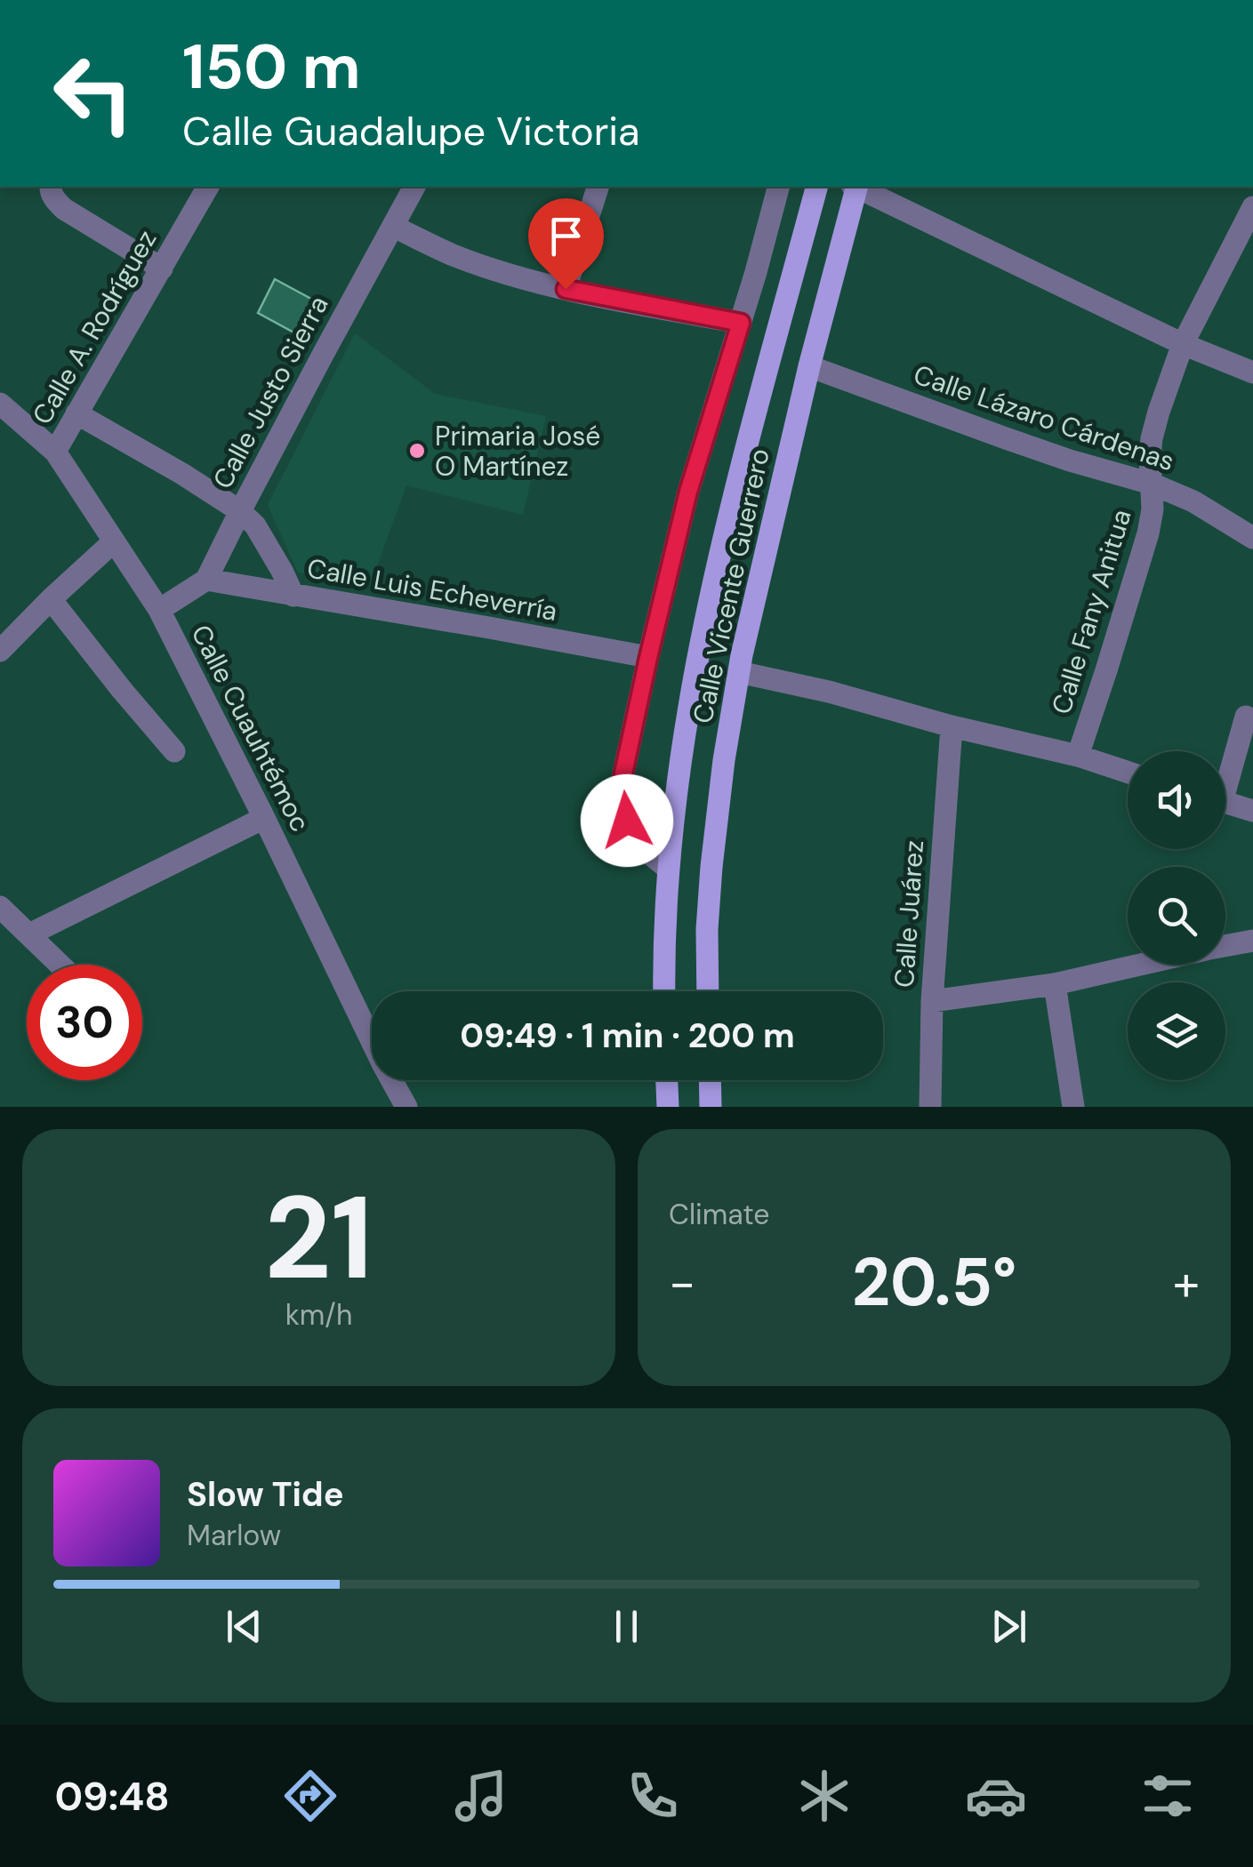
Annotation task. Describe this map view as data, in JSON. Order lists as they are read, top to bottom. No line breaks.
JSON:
{"streets":{"main road":["Calle Vicente Guerrero"],"street":["Calle A. Rodríguez","Calle Justo Sierra","Calle Lázaro Cárdenas","Calle Luis Echeverría","Calle Fany Anitua","Calle Cuauhtémoc","Calle Juárez"]},"crossings":[["Calle A. Rodríguez","Calle Cuauhtémoc"],["Calle Justo Sierra","Calle Luis Echeverría"],["Calle Lázaro Cárdenas","Calle Vicente Guerrero"],["Calle Lázaro Cárdenas","Calle Fany Anitua"]],"places":["Primaria José O Martínez"],"page":{"turn":["150 m","Calle Guadalupe Victoria"],"limit":"30","trip":"09:49 · 1 min · 200 m","tile":[["21","km/h"],"Climate"],"heat":["−","20.5°","+"],"song":["Slow Tide","Marlow"],"tabs":"09:48"}}
